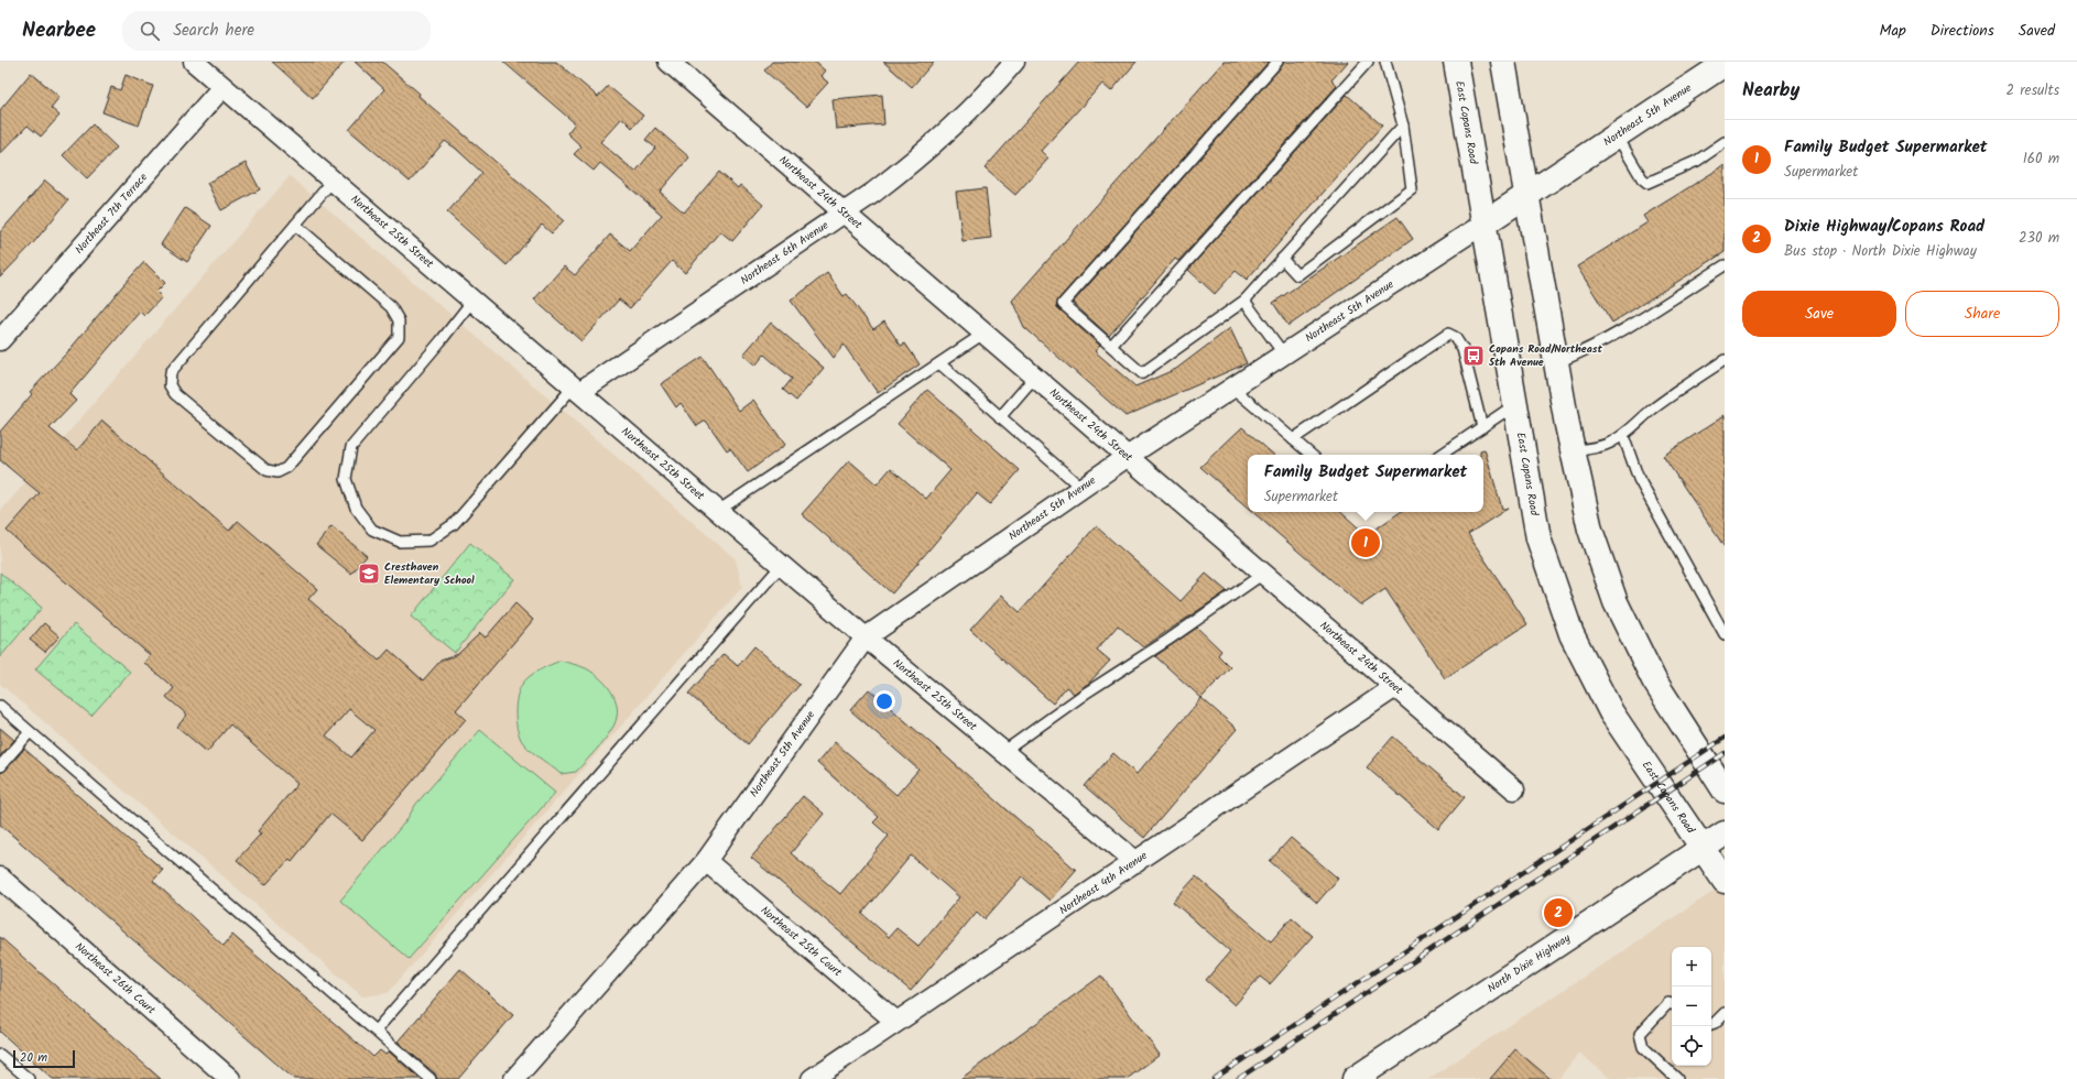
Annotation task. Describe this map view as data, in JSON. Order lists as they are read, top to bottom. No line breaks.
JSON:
{"streets":{"main road":["Northeast 5th Avenue","East Copans Road","North Dixie Highway"],"street":["Northeast 24th Street","Northeast 7th Terrace","Northeast 25th Street","Northeast 6th Avenue","Northeast 4th Avenue","Northeast 25th Court","Northeast 26th Court"]},"crossings":[["Northeast 5th Avenue","East Copans Road"],["Northeast 5th Avenue","Northeast 24th Street"],["Northeast 5th Avenue","Northeast 25th Street"],["Northeast 5th Avenue","Northeast 25th Court"],["East Copans Road","North Dixie Highway"],["Northeast 24th Street","Northeast 6th Avenue"],["Northeast 24th Street","Northeast 4th Avenue"],["Northeast 7th Terrace","Northeast 25th Street"],["Northeast 25th Street","Northeast 6th Avenue"],["Northeast 25th Street","Northeast 4th Avenue"],["Northeast 4th Avenue","Northeast 25th Court"]],"places":{"bus stop":["Copans Road/Northeast 5th Avenue"],"school or university":["Cresthaven Elementary School"]},"scale_bar":"20 m","page":{"header":"Nearbee","search":"Search here","nav":["Map","Directions","Saved"],"heading":["Nearby","2 results"],"list":[{"mark":"1","name":"Family Budget Supermarket","note":"Supermarket","value":"160 m"},{"mark":"2","name":"Dixie Highway/Copans Road","note":"Bus stop · North Dixie Highway","value":"230 m"}],"buttons":["Save","Share"],"popup":["Family Budget Supermarket","Supermarket"],"pins":["1","2"],"map_buttons":["+","−"],"scale":"20 m"}}
